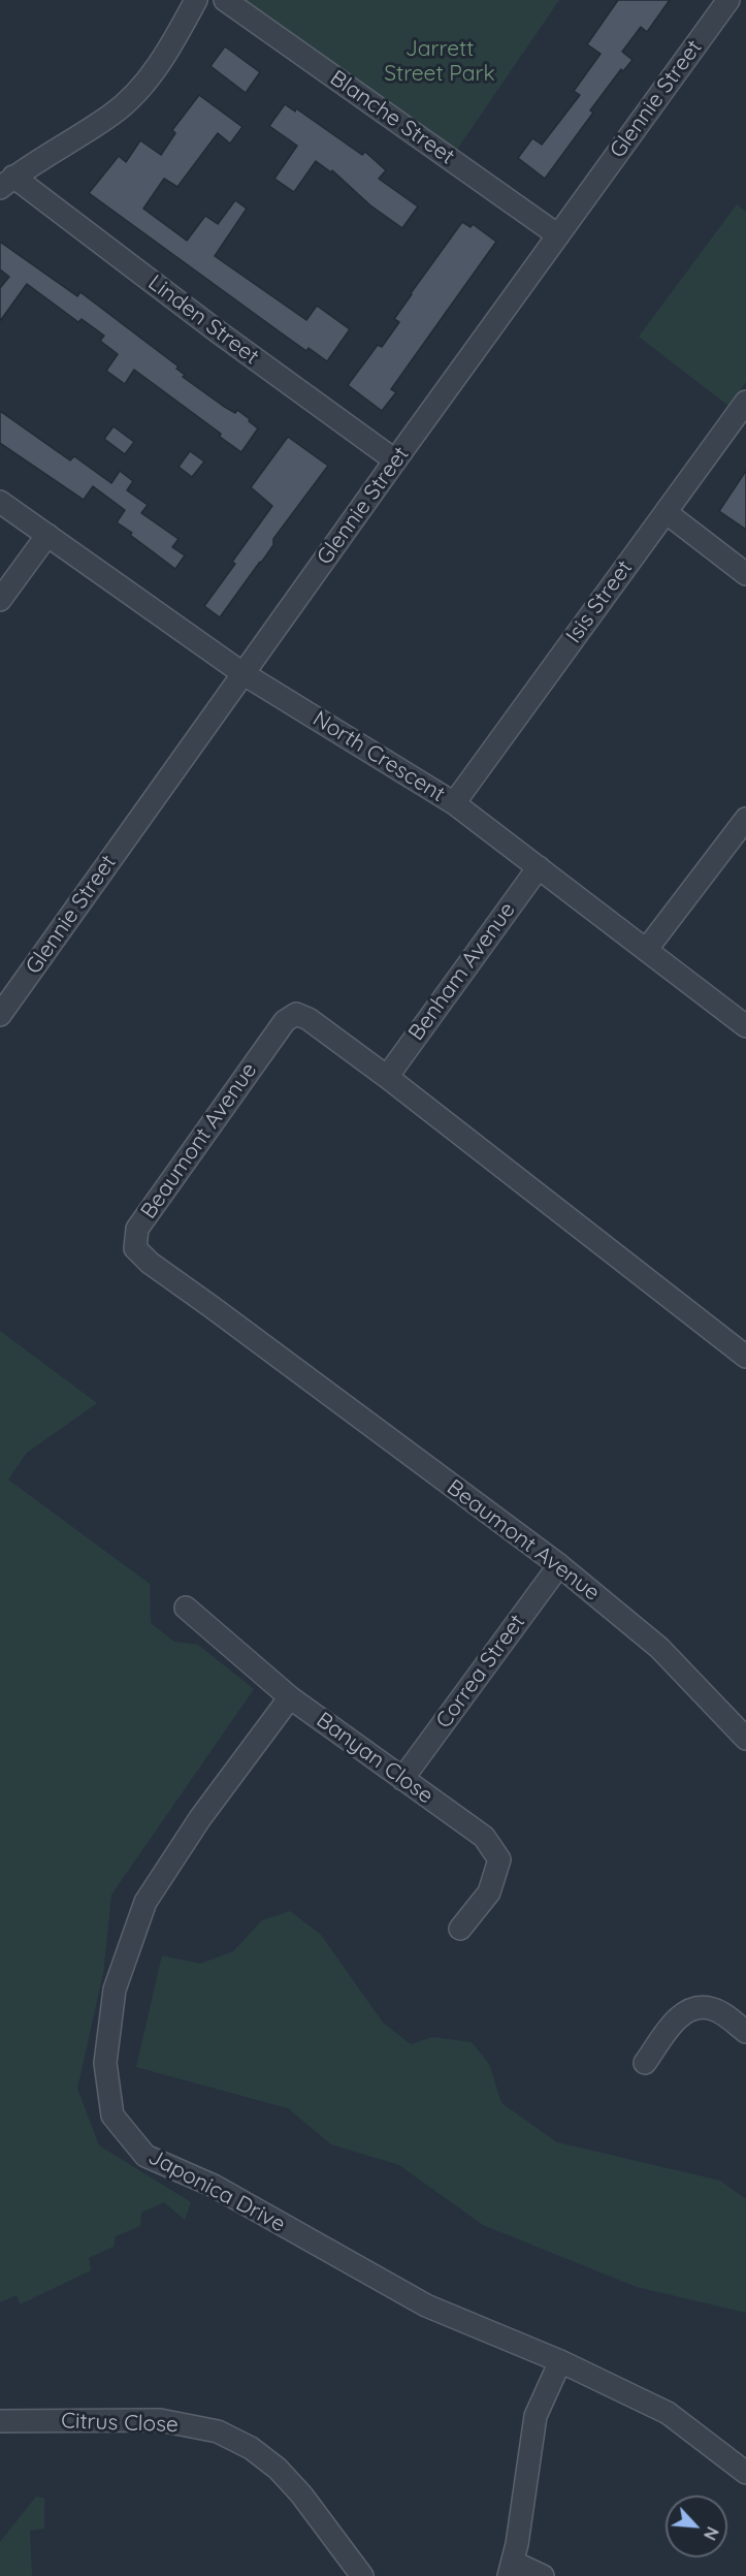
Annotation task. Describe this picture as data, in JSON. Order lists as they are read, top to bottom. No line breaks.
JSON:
{"streets":{"street":["Glennie Street","Blanche Street","Linden Street","Isis Street","North Crescent","Benham Avenue","Beaumont Avenue","Correa Street","Banyan Close","Japonica Drive","Citrus Close"]},"crossings":[["Glennie Street","Blanche Street"],["Glennie Street","Linden Street"],["Glennie Street","North Crescent"],["Isis Street","North Crescent"],["North Crescent","Benham Avenue"],["Benham Avenue","Beaumont Avenue"],["Beaumont Avenue","Correa Street"],["Correa Street","Banyan Close"],["Banyan Close","Japonica Drive"]],"parks":["Jarrett Street Park"],"north":"bottom right"}
